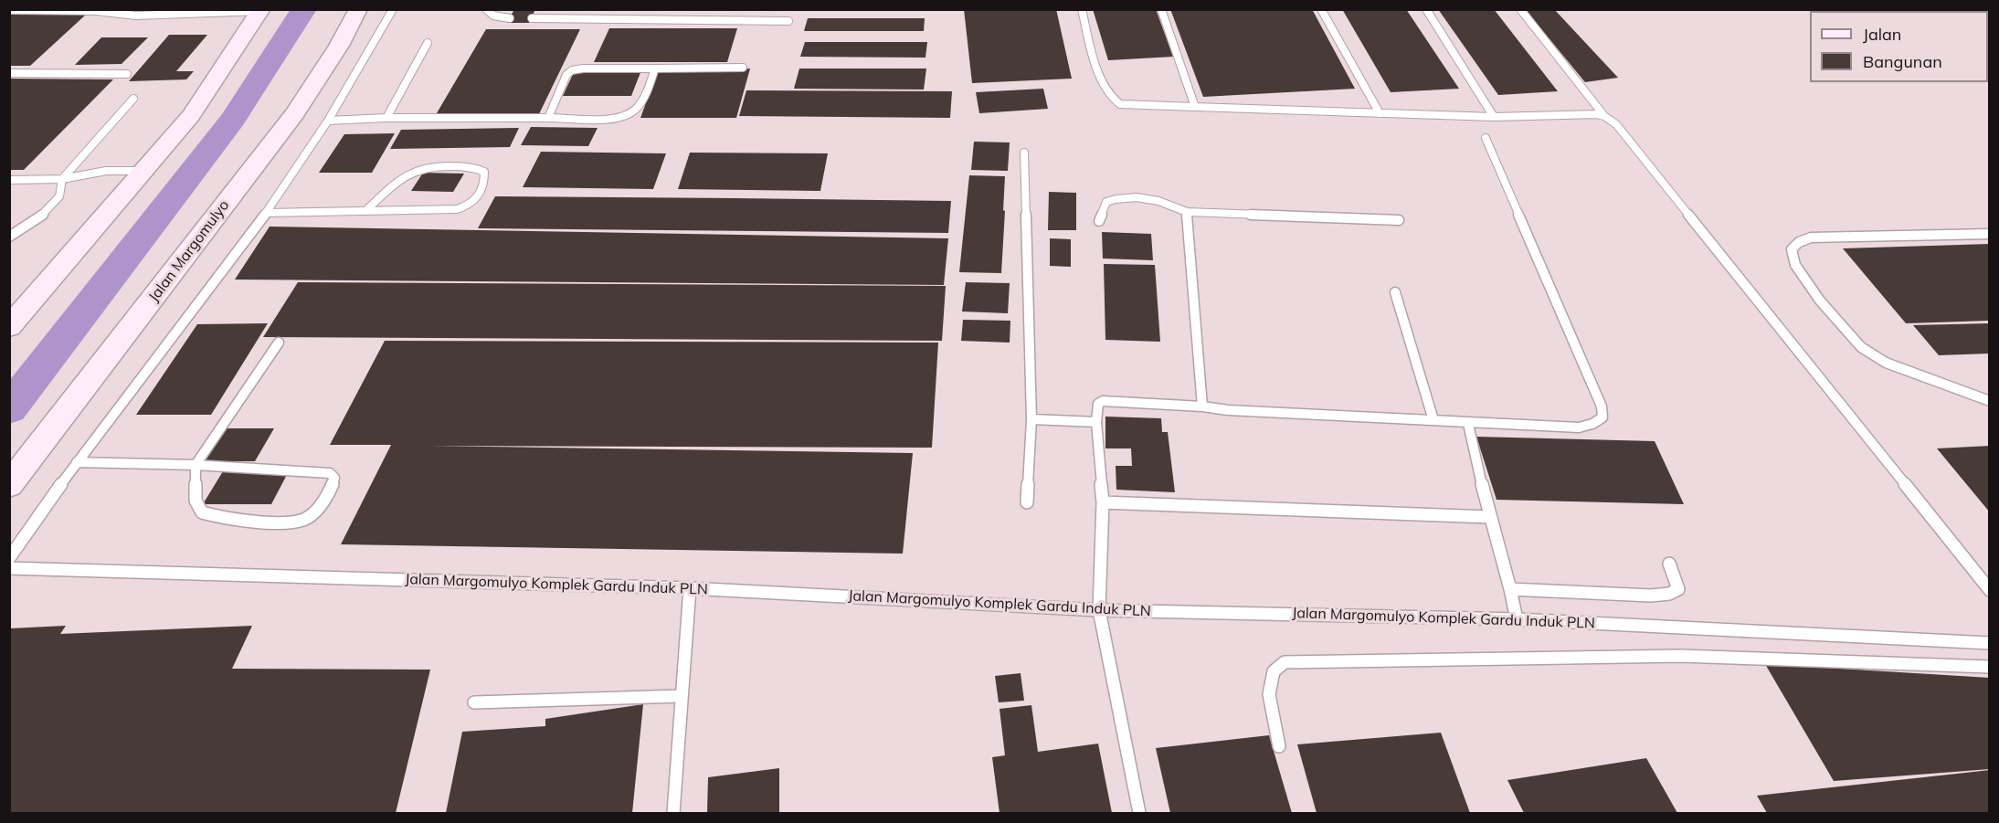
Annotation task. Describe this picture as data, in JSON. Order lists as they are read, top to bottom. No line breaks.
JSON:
{"streets":{"main road":["Jalan Margomulyo"],"lane":["Jalan Margomulyo Komplek Gardu Induk PLN"]},"legend":["Jalan","Bangunan"]}
